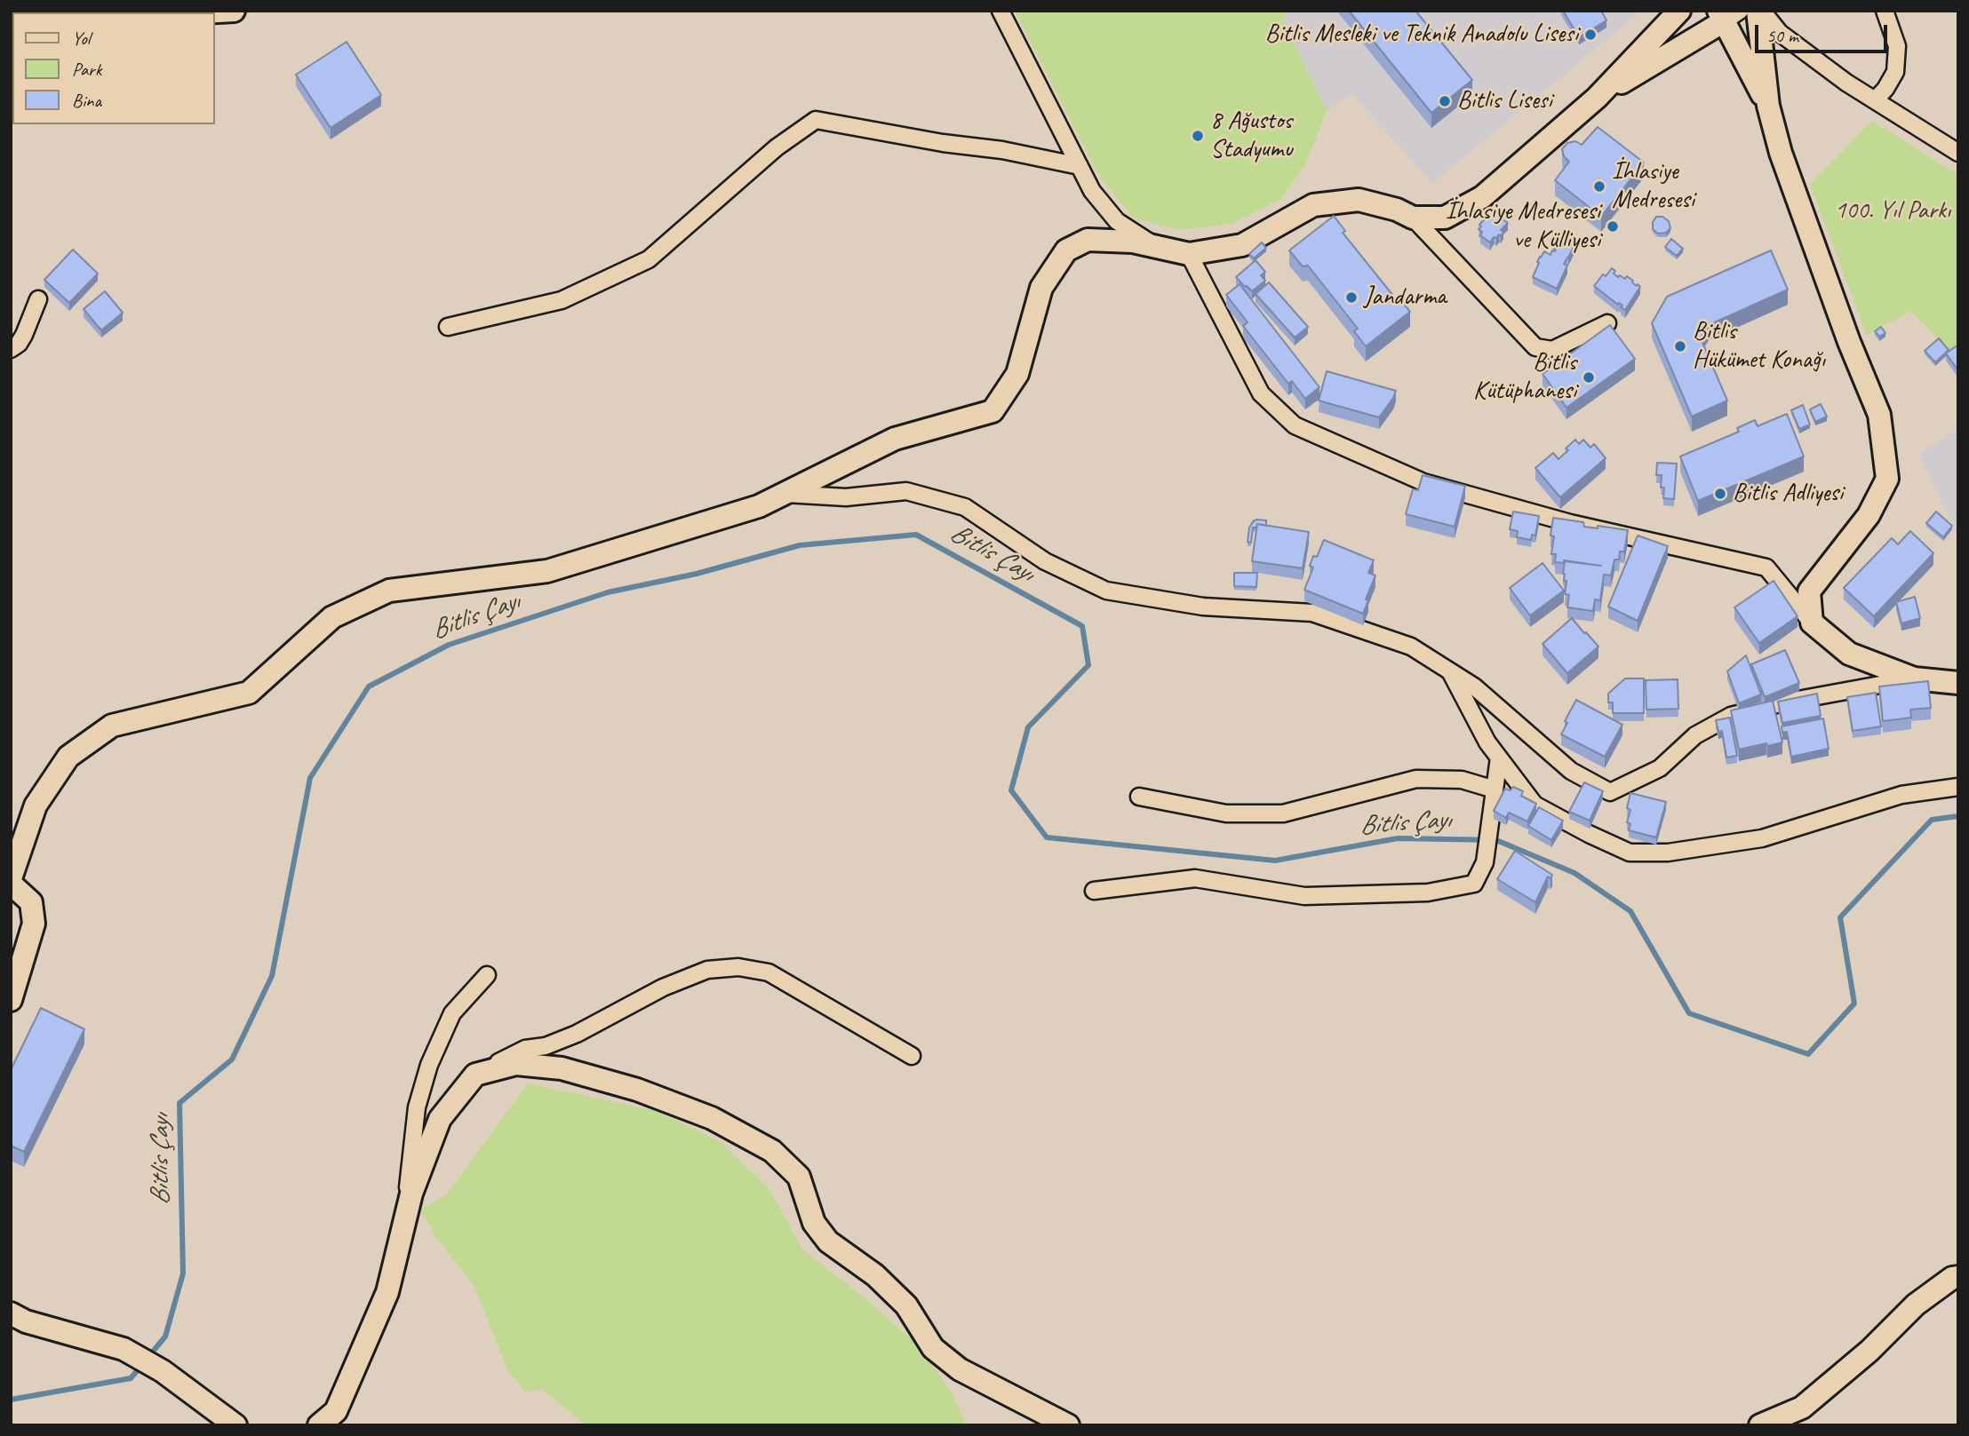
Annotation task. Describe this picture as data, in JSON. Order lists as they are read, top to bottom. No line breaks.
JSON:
{"water":["Bitlis Çayı"],"parks":["100. Yıl Parkı"],"places":["Bitlis Mesleki ve Teknik Anadolu Lisesi","Bitlis Lisesi","8 Ağustos Stadyumu","İhlasiye Medresesi","İhlasiye Medresesi ve Külliyesi","Jandarma","Bitlis Hükümet Konağı","Bitlis Kütüphanesi","Bitlis Adliyesi"],"legend":["Yol","Park","Bina"],"scale_bar":"50 m"}
